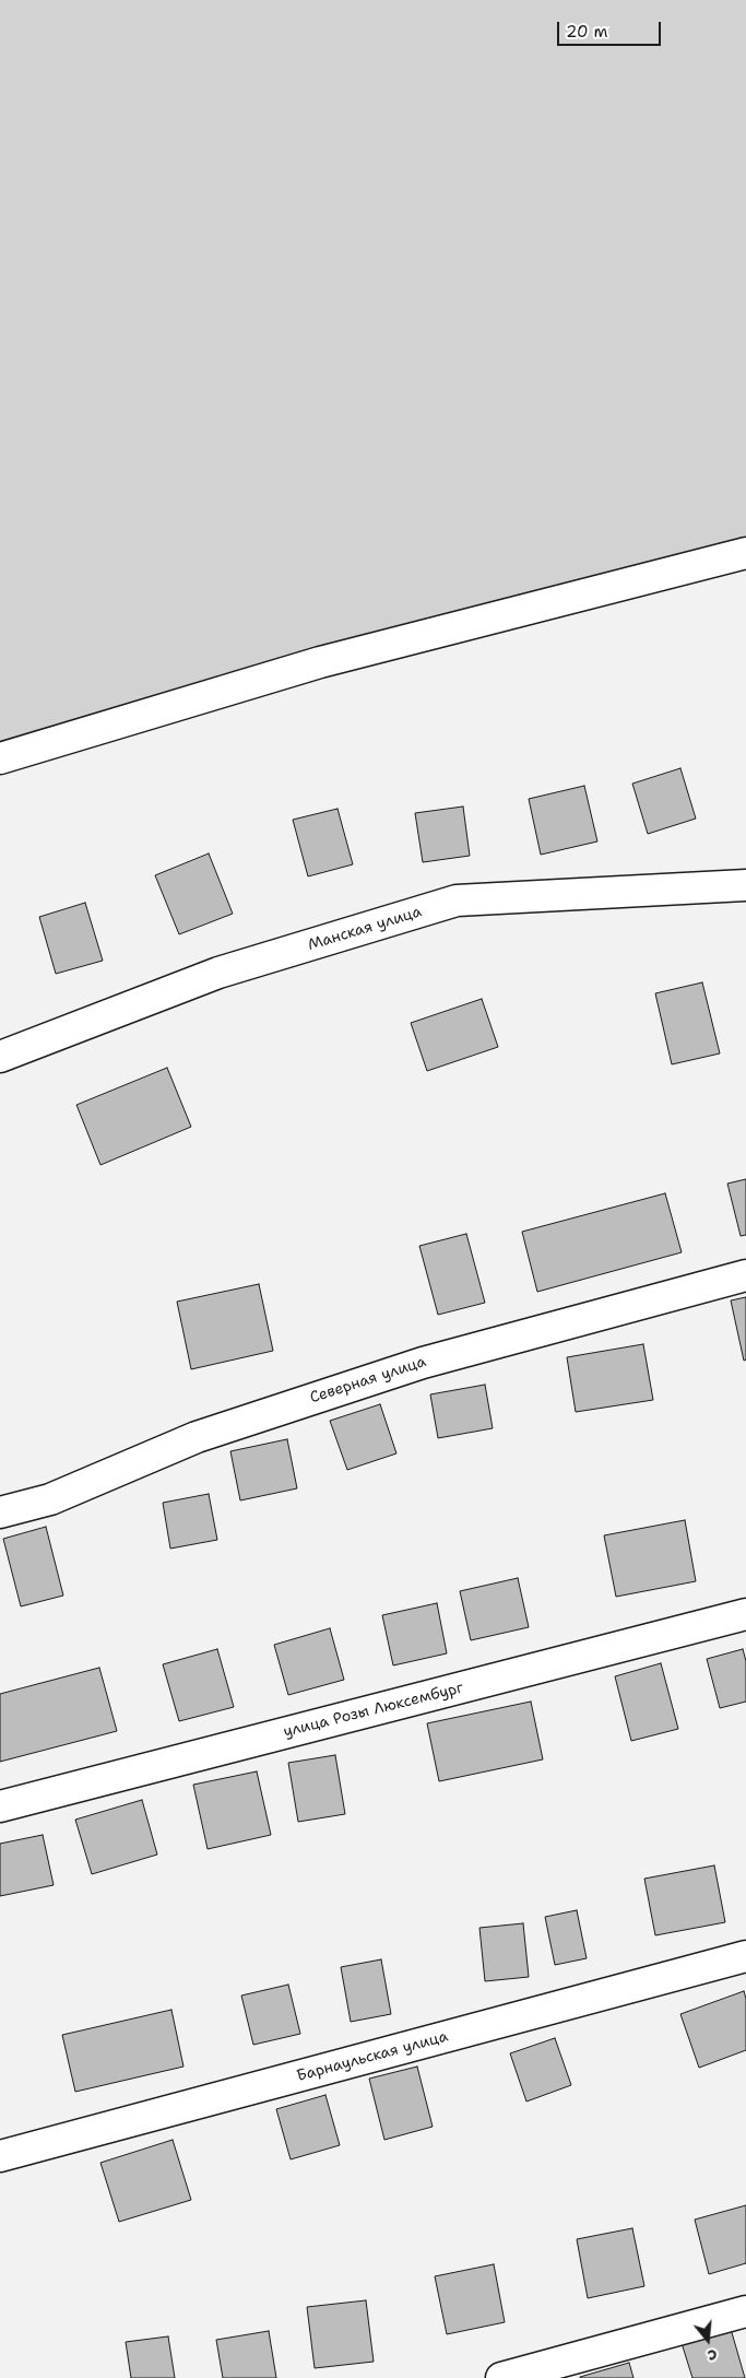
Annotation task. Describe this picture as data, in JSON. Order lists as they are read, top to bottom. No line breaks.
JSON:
{"streets":{"street":["Манская улица","Северная улица","улица Розы Люксембург","Барнаульская улица"]},"scale_bar":"20 m","north":"bottom"}
